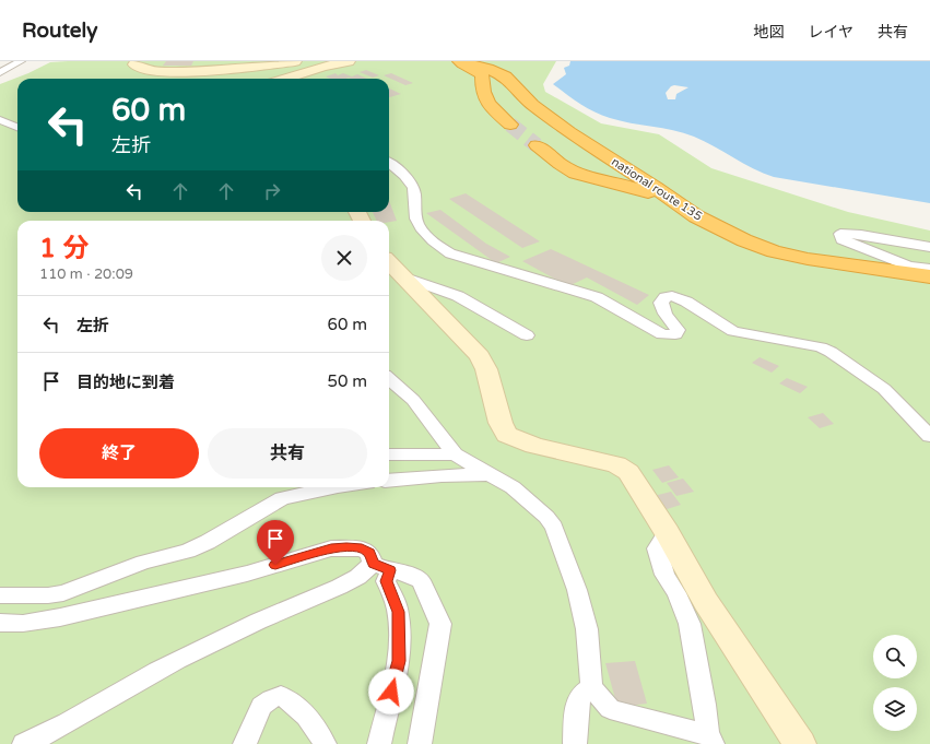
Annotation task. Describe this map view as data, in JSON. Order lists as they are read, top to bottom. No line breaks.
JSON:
{"streets":{"highway":["national route 135"]},"page":{"header":"Routely","nav":["地図","レイヤ","共有"],"turn":["60 m","左折"],"heading":["1 分","110 m · 20:09"],"list":[{"name":"左折","value":"60 m"},{"name":"目的地に到着","value":"50 m"}],"buttons":["終了","共有"]}}
